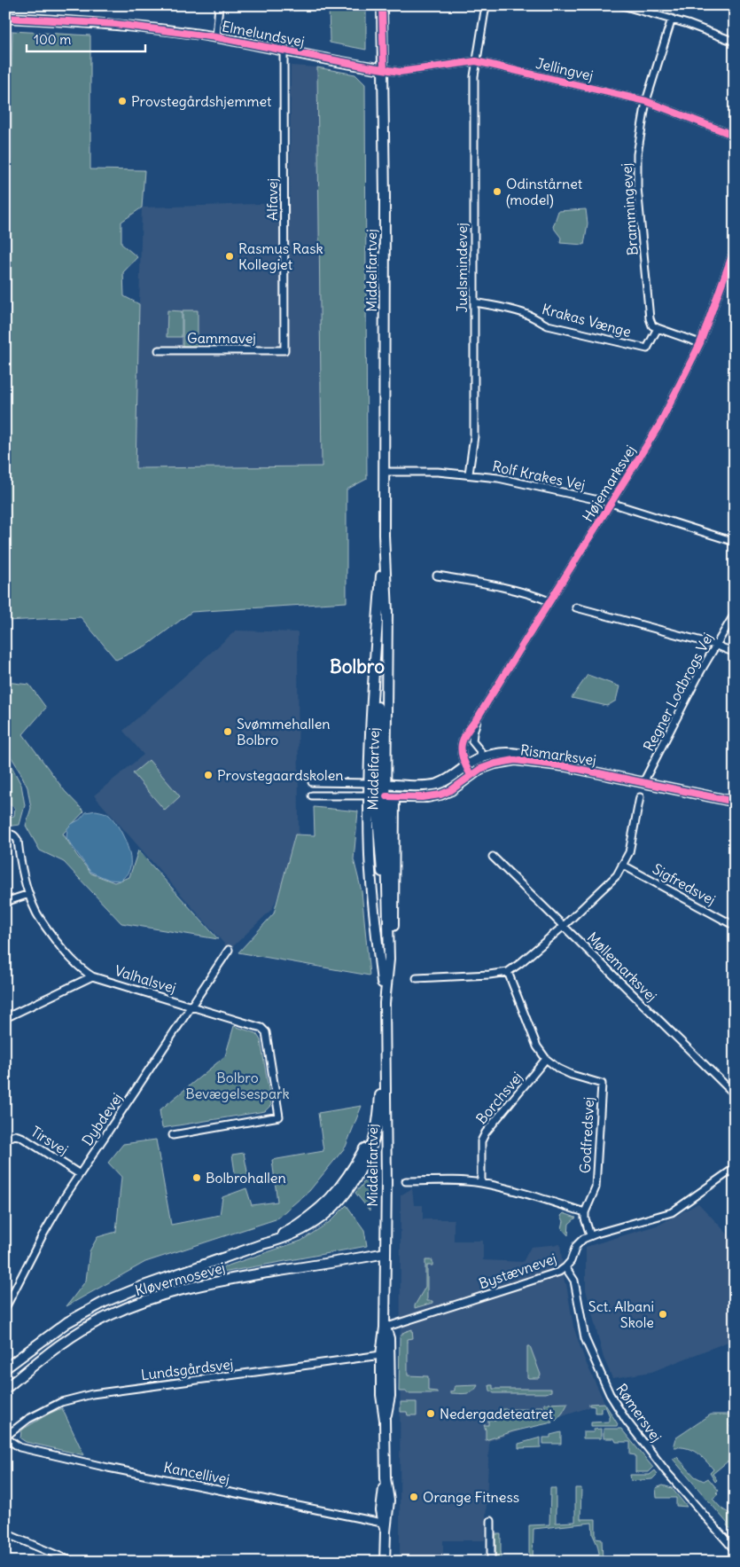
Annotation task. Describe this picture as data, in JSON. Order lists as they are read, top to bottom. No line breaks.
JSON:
{"streets":{"main road":["Elmelundsvej","Middelfartvej","Rismarksvej","Kløvermosevej"],"street":["Jellingvej","Alfavej","Brammingevej","Juelsmindevej","Krakas Vænge","Gammavej","Rolf Krakes Vej","Højemarksvej","Regner Lodbrogs Vej","Sigfredsvej","Møllemarksvej","Valhalsvej","Borchsvej","Dybdevej","Godfredsvej","Tirsvej","Bystævnevej","Lundsgårdsvej","Rømersvej","Kancellivej"]},"crossings":[["Elmelundsvej","Jellingvej"],["Elmelundsvej","Alfavej"],["Elmelundsvej","Middelfartvej"],["Jellingvej","Brammingevej"],["Jellingvej","Juelsmindevej"],["Jellingvej","Middelfartvej"],["Alfavej","Gammavej"],["Brammingevej","Krakas Vænge"],["Juelsmindevej","Krakas Vænge"],["Juelsmindevej","Rolf Krakes Vej"],["Middelfartvej","Rolf Krakes Vej"],["Middelfartvej","Rismarksvej"],["Middelfartvej","Bystævnevej"],["Middelfartvej","Kløvermosevej"],["Middelfartvej","Lundsgårdsvej"],["Middelfartvej","Kancellivej"],["Rolf Krakes Vej","Højemarksvej"],["Højemarksvej","Rismarksvej"],["Regner Lodbrogs Vej","Rismarksvej"],["Valhalsvej","Dybdevej"],["Borchsvej","Godfredsvej"],["Dybdevej","Tirsvej"],["Bystævnevej","Rømersvej"],["Lundsgårdsvej","Kancellivej"]],"districts":["Bolbro"],"parks":["Bolbro Bevægelsespark"],"places":["Provstegårdshjemmet","Odinstårnet (model)","Rasmus Rask Kollegiet","Svømmehallen Bolbro","Provstegaardskolen","Bolbrohallen","Sct. Albani Skole","Nedergadeteatret","Orange Fitness"],"scale_bar":"100 m"}
